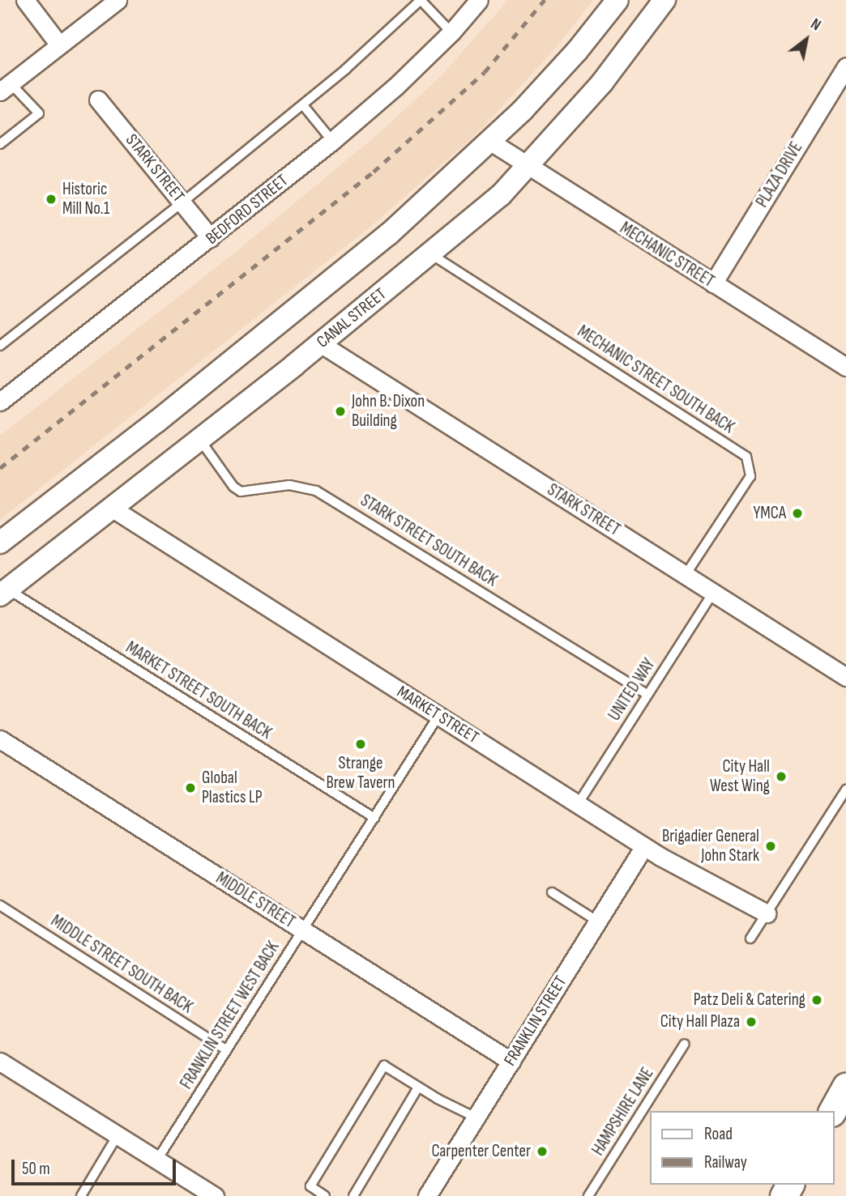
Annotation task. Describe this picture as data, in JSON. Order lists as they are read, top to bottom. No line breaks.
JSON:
{"streets":{"street":["STARK STREET","PLAZA DRIVE","BEDFORD STREET","MECHANIC STREET","CANAL STREET","MARKET STREET","MIDDLE STREET","FRANKLIN STREET"],"lane":["MECHANIC STREET SOUTH BACK","STARK STREET SOUTH BACK","UNITED WAY","MARKET STREET SOUTH BACK","MIDDLE STREET SOUTH BACK","FRANKLIN STREET WEST BACK","HAMPSHIRE LANE"]},"crossings":[["STARK STREET","BEDFORD STREET"],["STARK STREET","CANAL STREET"],["STARK STREET","MECHANIC STREET SOUTH BACK"],["STARK STREET","UNITED WAY"],["PLAZA DRIVE","MECHANIC STREET"],["MECHANIC STREET","CANAL STREET"],["CANAL STREET","MECHANIC STREET SOUTH BACK"],["CANAL STREET","STARK STREET SOUTH BACK"],["CANAL STREET","MARKET STREET SOUTH BACK"],["CANAL STREET","MARKET STREET"],["STARK STREET SOUTH BACK","UNITED WAY"],["UNITED WAY","MARKET STREET"],["MARKET STREET SOUTH BACK","FRANKLIN STREET WEST BACK"],["MARKET STREET","FRANKLIN STREET WEST BACK"],["MARKET STREET","FRANKLIN STREET"],["MIDDLE STREET","FRANKLIN STREET WEST BACK"],["MIDDLE STREET","FRANKLIN STREET"],["MIDDLE STREET SOUTH BACK","FRANKLIN STREET WEST BACK"]],"places":["Historic Mill No.1","John B. Dixon Building","YMCA","Strange Brew Tavern","City Hall West Wing","Global Plastics LP","Brigadier General John Stark","Patz Deli & Catering","City Hall Plaza","Carpenter Center"],"legend":["Road","Railway"],"scale_bar":"50 m","north":"top right"}
